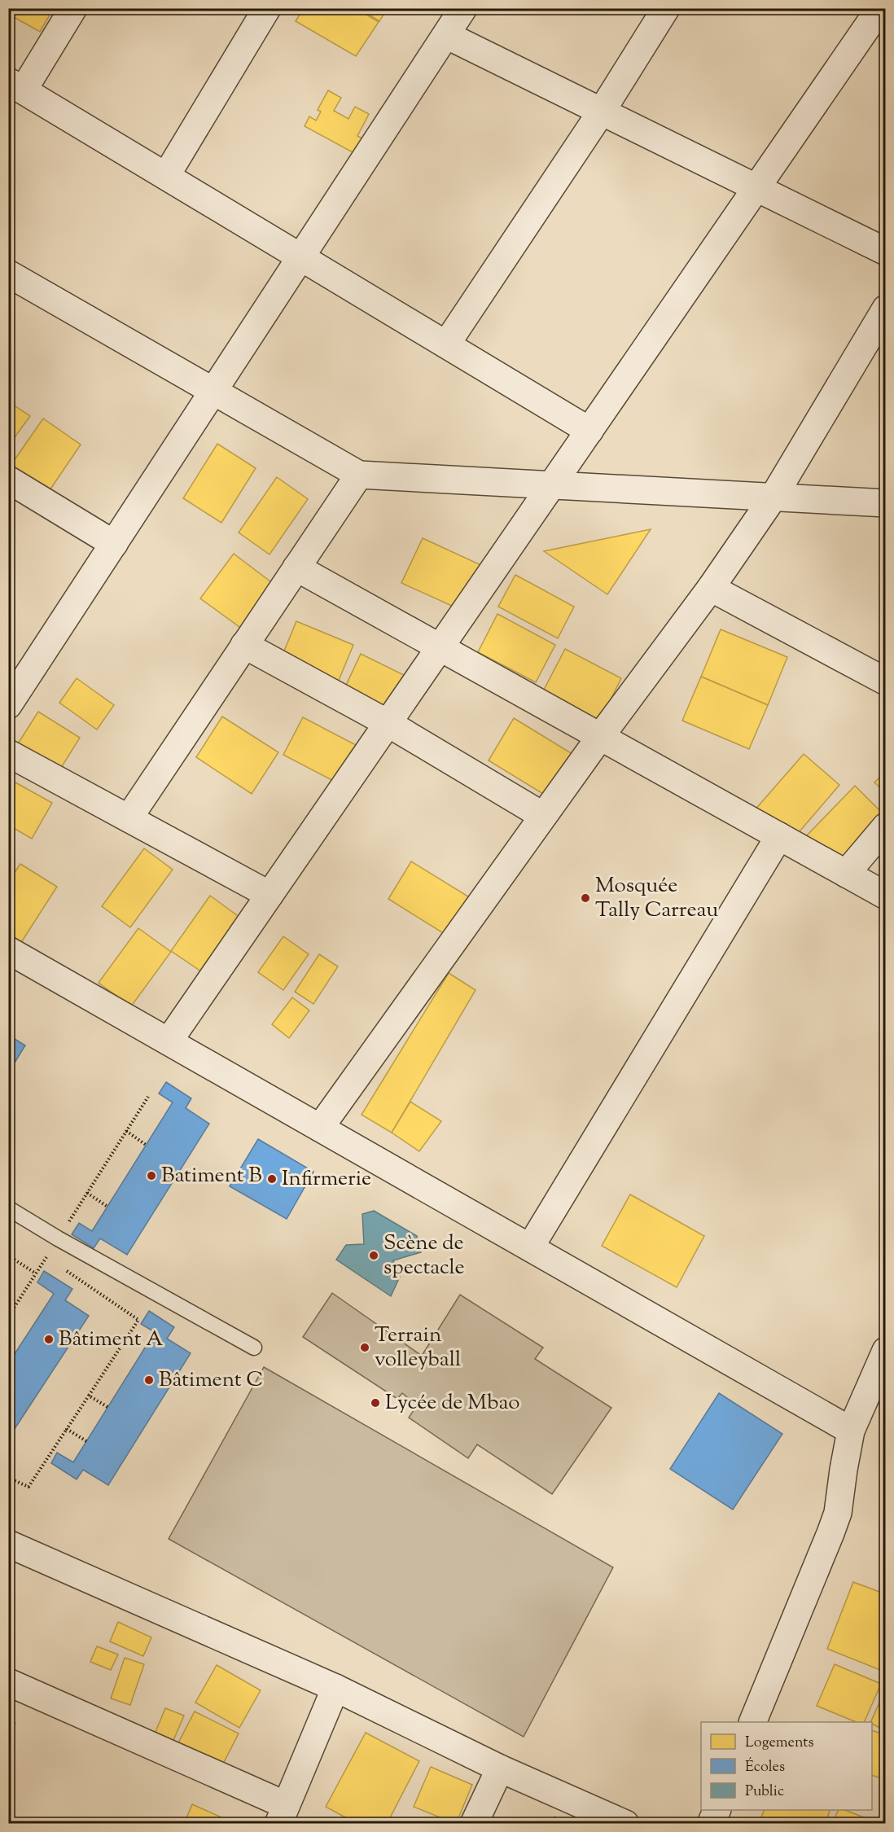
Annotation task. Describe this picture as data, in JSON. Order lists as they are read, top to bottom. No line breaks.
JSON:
{"places":["Mosquée Tally Carreau","Batiment B","Infirmerie","Scène de spectacle","Bâtiment A","Terrain volleyball","Bâtiment C","Lycée de Mbao"],"legend":["Logements","Écoles","Public"]}
